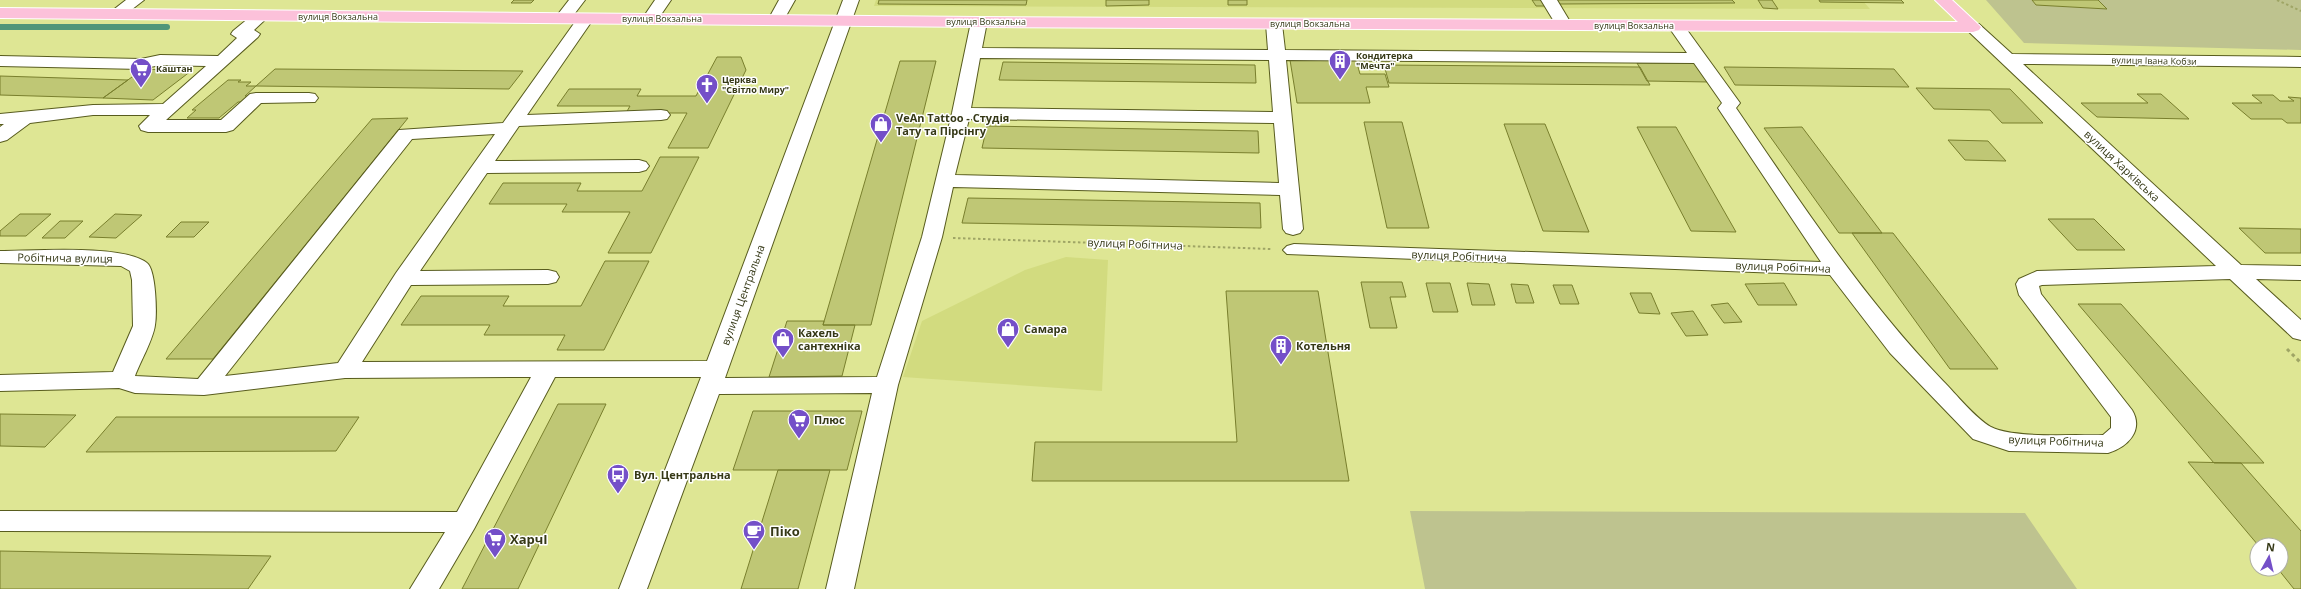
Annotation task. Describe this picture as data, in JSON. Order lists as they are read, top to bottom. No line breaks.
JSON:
{"streets":{"main road":["вулиця Вокзальна","вулиця Харківська"],"street":["вулиця Івана Кобзи","вулиця Робітнича","Робітнича вулиця","вулиця Центральна"]},"crossings":[["вулиця Вокзальна","вулиця Харківська"],["вулиця Вокзальна","вулиця Центральна"],["вулиця Івана Кобзи","вулиця Харківська"],["вулиця Харківська","вулиця Робітнича"]],"places":{"building":["Кондитерка \"Мечта\"","Котельня"],"supermarket":["Каштан","Плюс","ХарчI"],"church":["Церква \"Світло Миру\""],"shop":["VeAn Tattoo - Студія Тату та Пірсінгу","Самара","Кахель сантехніка"],"bus stop":["Вул. Центральна"],"cafe":["Піко"]},"north":"top"}
